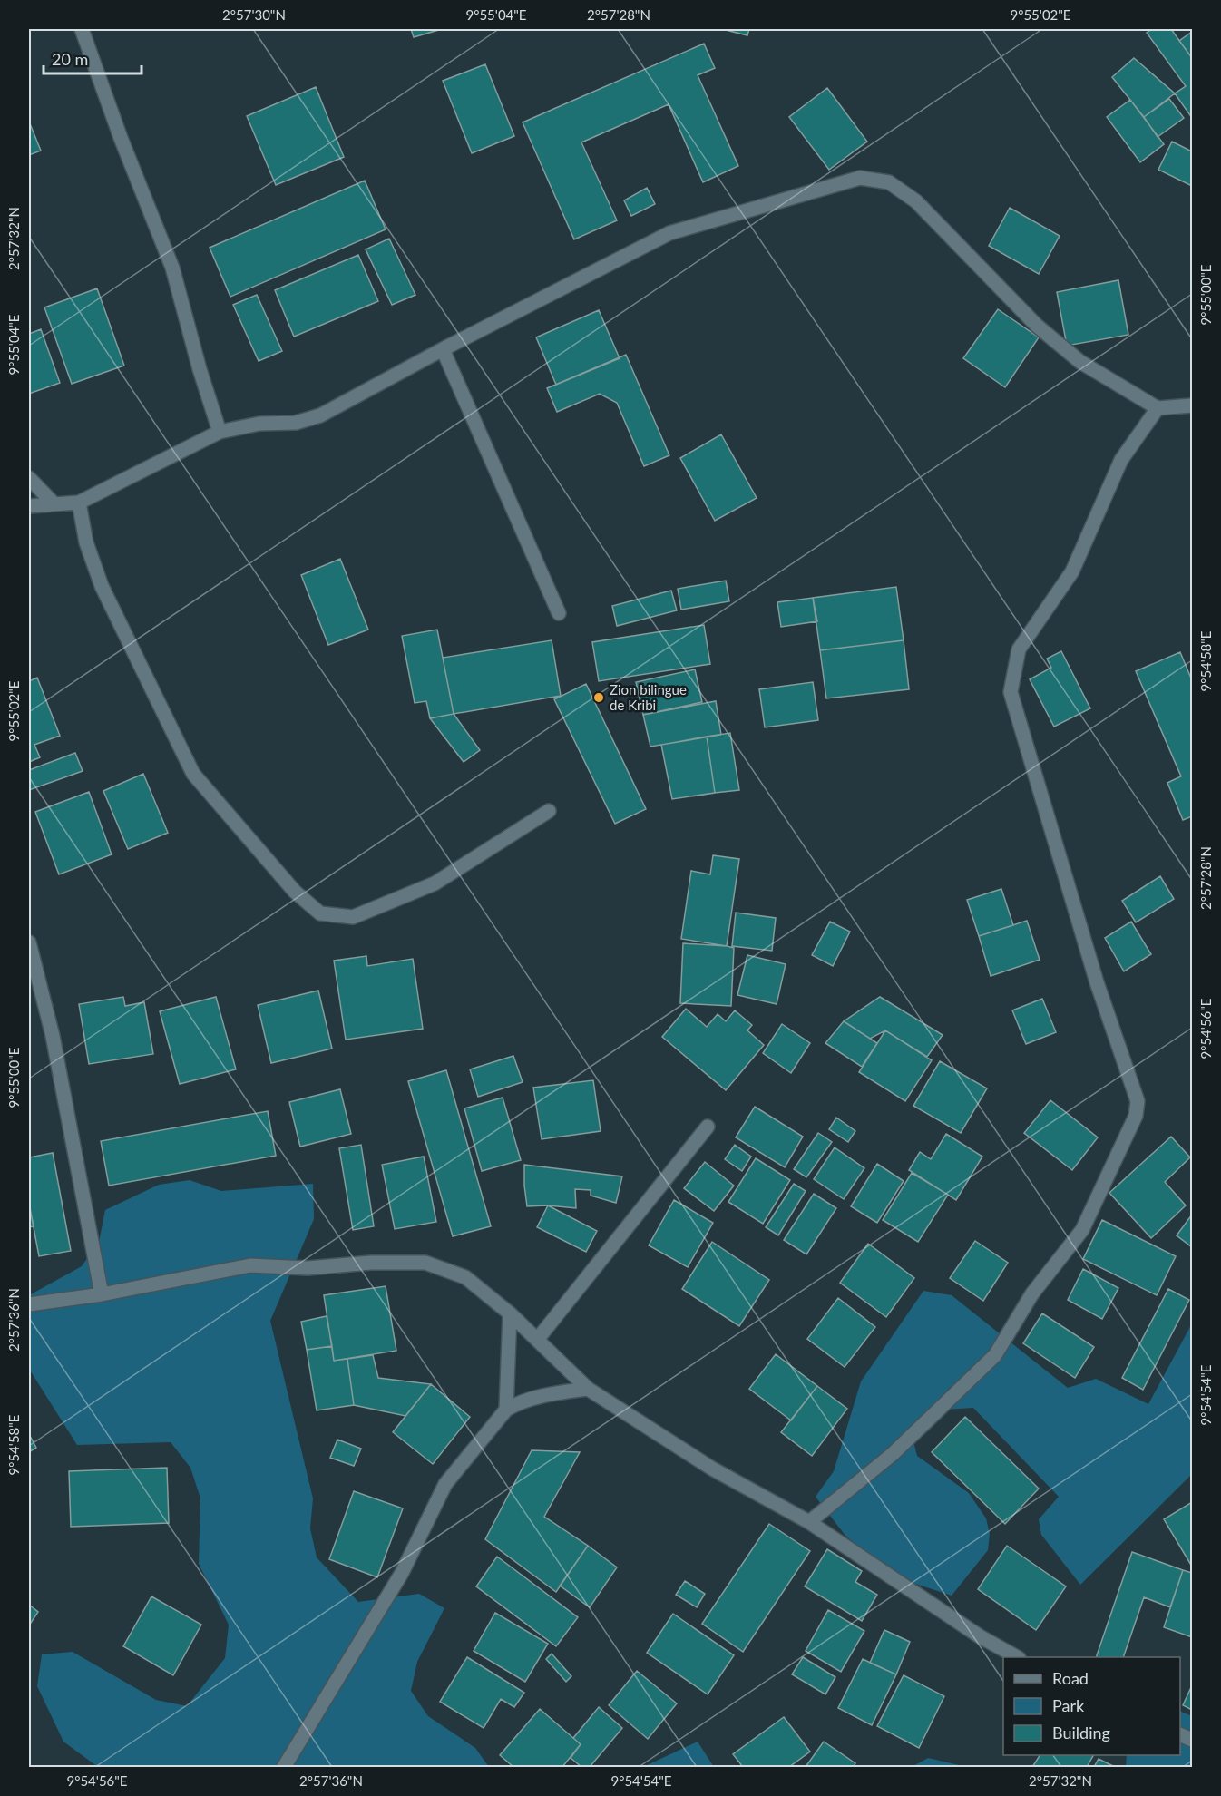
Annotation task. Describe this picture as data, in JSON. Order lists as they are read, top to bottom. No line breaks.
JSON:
{"places":["Zion bilingue de Kribi"],"legend":["Road","Park","Building"],"scale_bar":"20 m","coordinates":["2°57'30\"N","9°55'04\"E","2°57'28\"N","9°55'02\"E","2°57'32\"N","9°55'00\"E","9°54'58\"E","9°54'56\"E","2°57'36\"N","9°54'54\"E"]}
